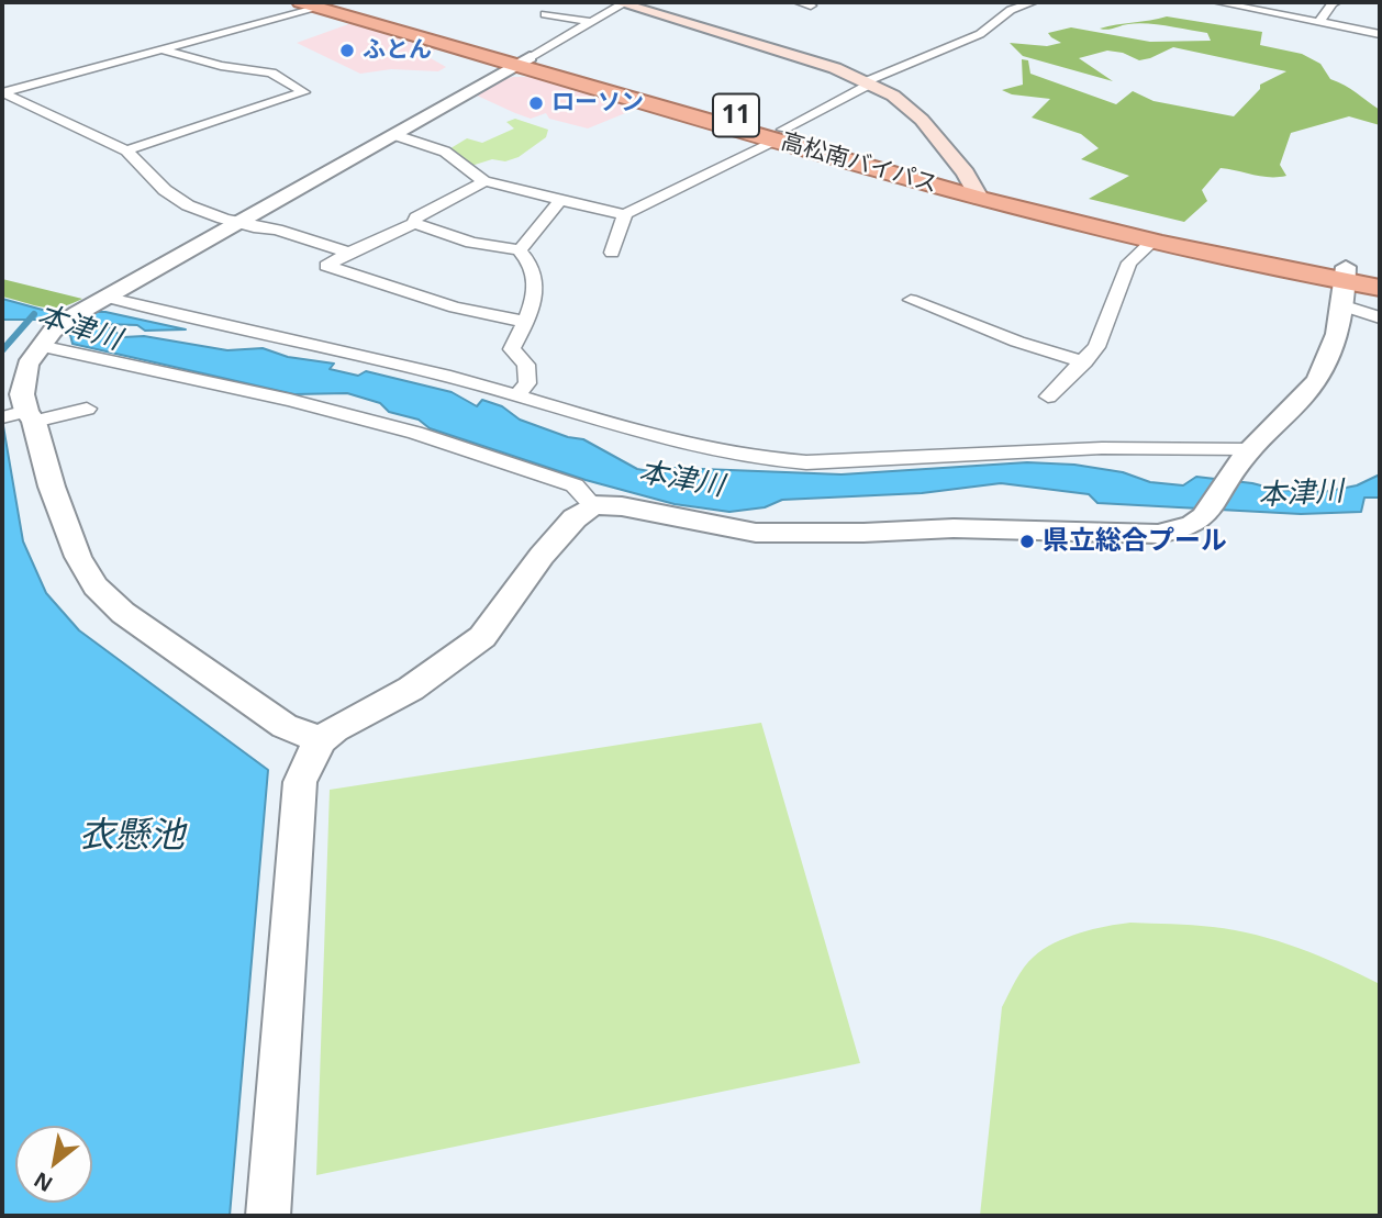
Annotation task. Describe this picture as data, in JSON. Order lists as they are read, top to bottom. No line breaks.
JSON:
{"streets":{"highway":["11","高松南バイパス"]},"water":["本津川","衣懸池"],"places":["ふとん","ローソン","県立総合プール"],"north":"bottom left"}
